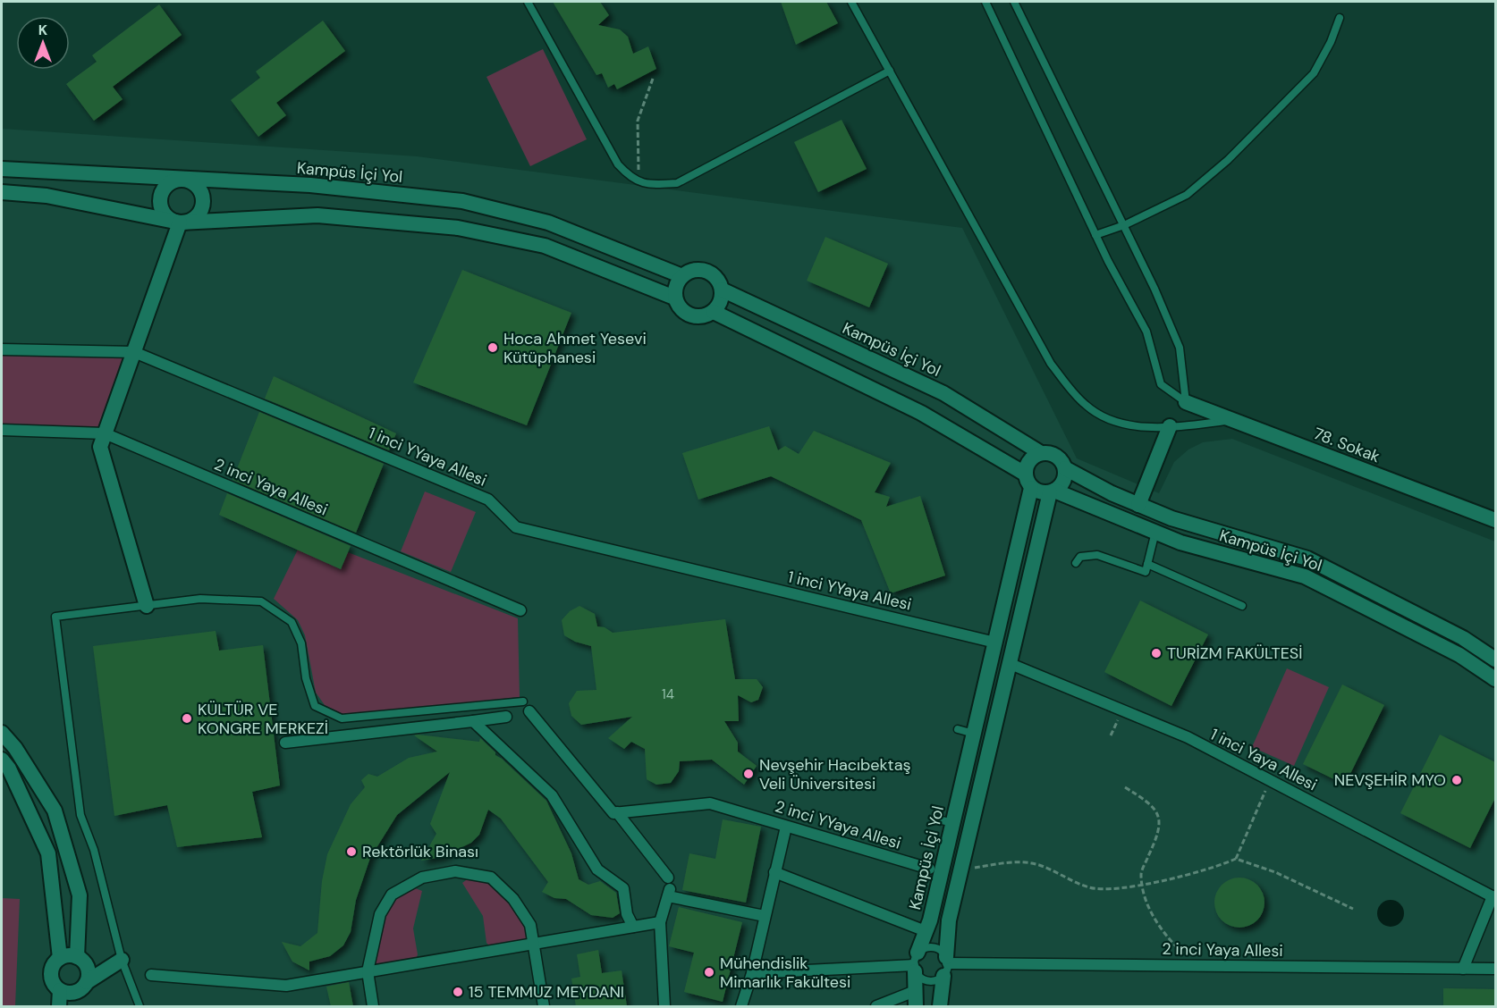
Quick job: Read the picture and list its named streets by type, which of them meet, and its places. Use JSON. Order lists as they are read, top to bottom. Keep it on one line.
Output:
{"streets":{"street":["Kampüs İçi Yol","78. Sokak","1 inci YYaya Allesi","2 inci Yaya Allesi","1 inci Yaya Allesi","2 inci YYaya Allesi"]},"crossings":[["Kampüs İçi Yol","1 inci YYaya Allesi"],["Kampüs İçi Yol","2 inci Yaya Allesi"]],"places":["Hoca Ahmet Yesevi Kütüphanesi","TURİZM FAKÜLTESİ","KÜLTÜR VE KONGRE MERKEZİ","Nevşehir Hacıbektaş Veli Üniversitesi","NEVŞEHİR MYO","Rektörlük Binası","Mühendislik Mimarlık Fakültesi","15 TEMMUZ MEYDANI"],"house_numbers":["14"],"north":"top"}
